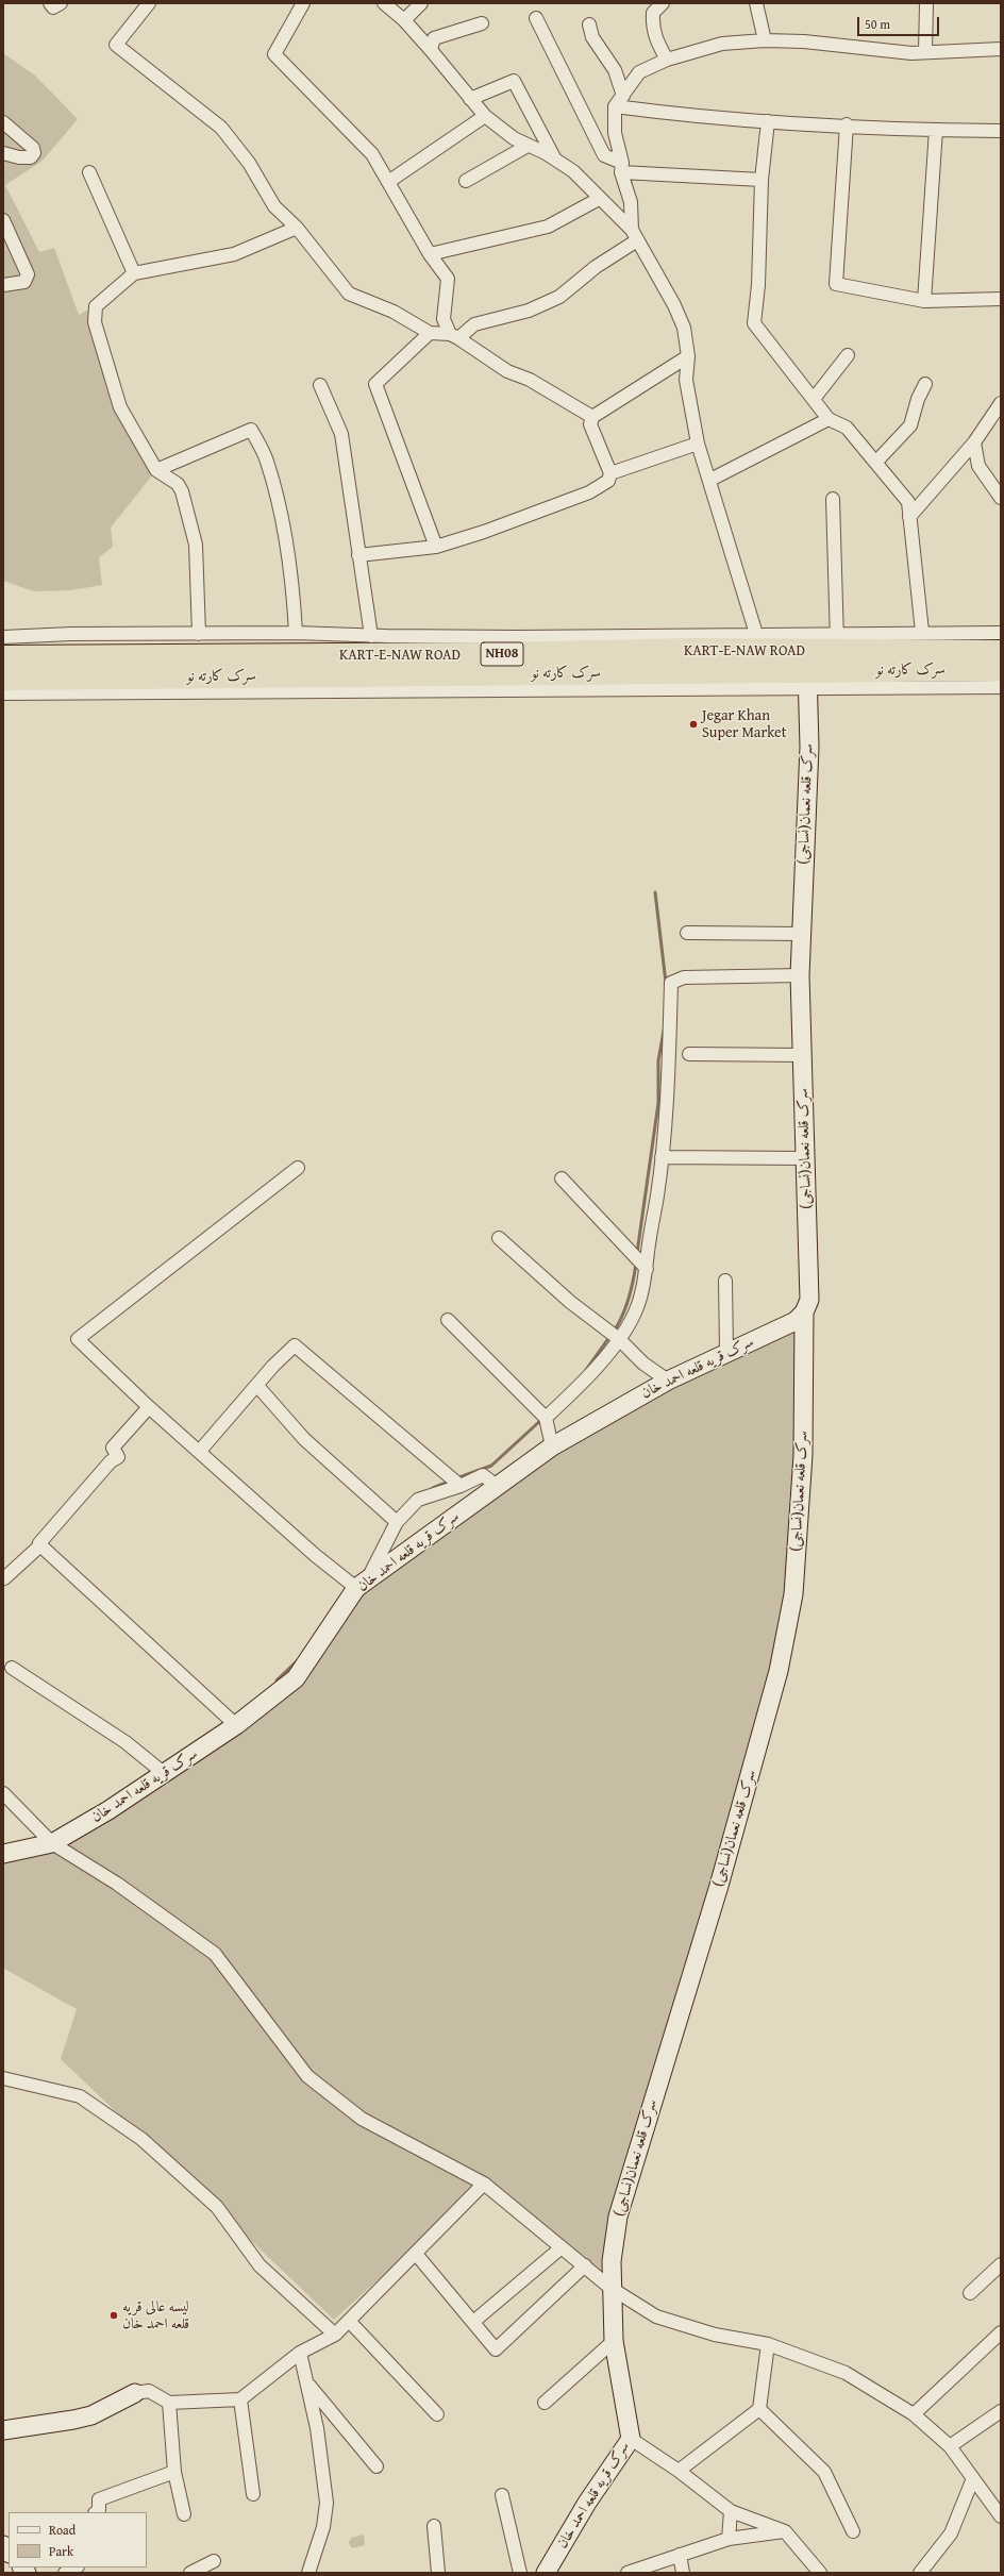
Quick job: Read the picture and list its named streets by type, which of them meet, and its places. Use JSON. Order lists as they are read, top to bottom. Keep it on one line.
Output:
{"streets":{"highway":["KART-E-NAW ROAD","NH08","سرک کارته نو"],"street":["سرک قلعه نعمان(نساجی)","سرک قریه قلعه احمد خان"]},"crossings":[["KART-E-NAW ROAD","سرک کارته نو"],["سرک کارته نو","سرک قلعه نعمان(نساجی)"],["سرک قلعه نعمان(نساجی)","سرک قریه قلعه احمد خان"]],"places":["Jegar Khan Super Market","لیسه عالی قریه قلعه احمد خان"],"legend":["Road","Park"],"scale_bar":"50 m"}
